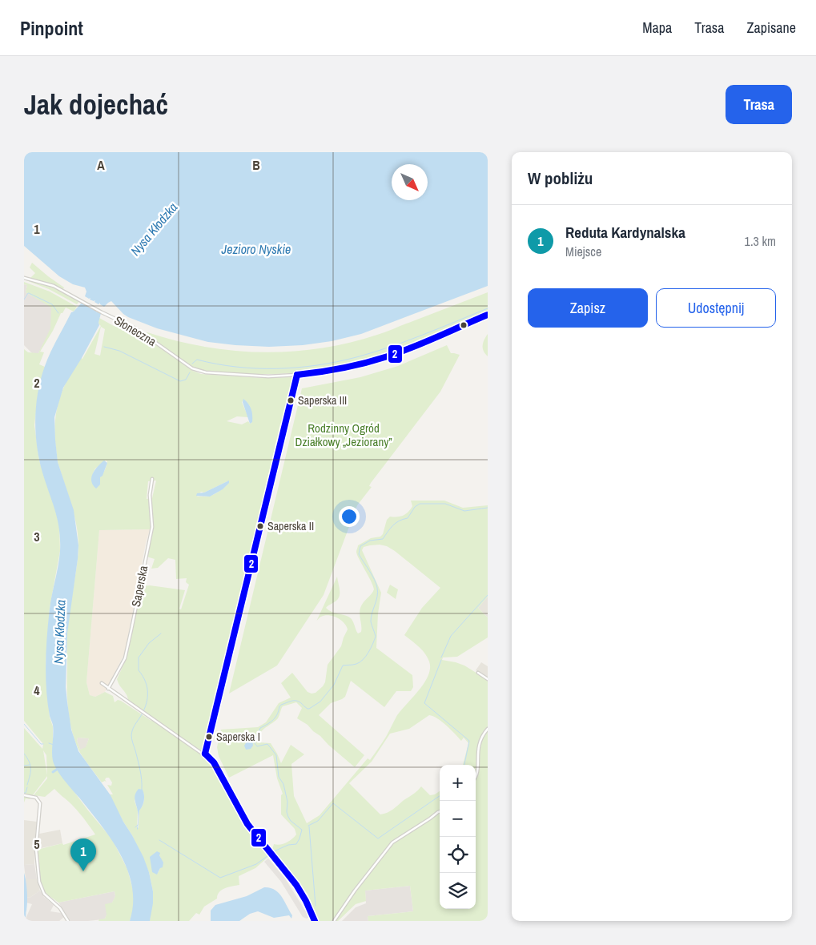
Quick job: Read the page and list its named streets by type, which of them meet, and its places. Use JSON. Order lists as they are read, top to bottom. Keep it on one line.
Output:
{"streets":{"street":["Słoneczna","Saperska"]},"water":["Nysa Kłodzka","Jezioro Nyskie"],"parks":["Rodzinny Ogród Działkowy „Jeziorany”"],"places":["Saperska III","Saperska II","Saperska I"],"lines":["transit line 2"],"north":"bottom right","page":{"header":"Pinpoint","nav":["Mapa","Trasa","Zapisane"],"buttons":["Trasa",["Zapisz","Udostępnij"]],"title":"Jak dojechać","heading":"W pobliżu","list":[{"mark":"1","name":"Reduta Kardynalska","note":"Miejsce","value":"1.3 km"}],"map_buttons":["+","−"],"pins":"1"},"grid":{"columns":["A","B"],"rows":["1","2","3","4","5"]}}
